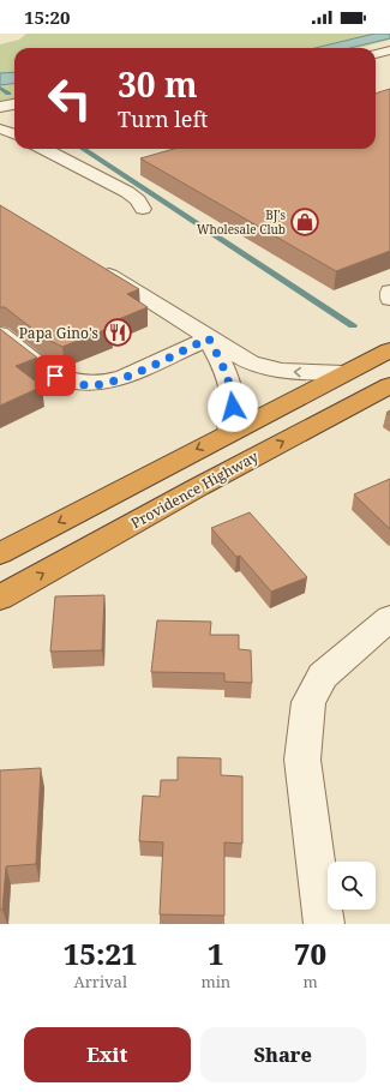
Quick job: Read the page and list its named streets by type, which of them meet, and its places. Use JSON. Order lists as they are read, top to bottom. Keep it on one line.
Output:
{"streets":{"highway":["Providence Highway"]},"places":{"shop":["BJ's Wholesale Club"],"restaurant":["Papa Gino's"]},"page":{"status":"15:20","turn":["30 m","Turn left"],"eta":["15:21","Arrival","1","min","70","m"],"buttons":["Exit","Share"]}}
